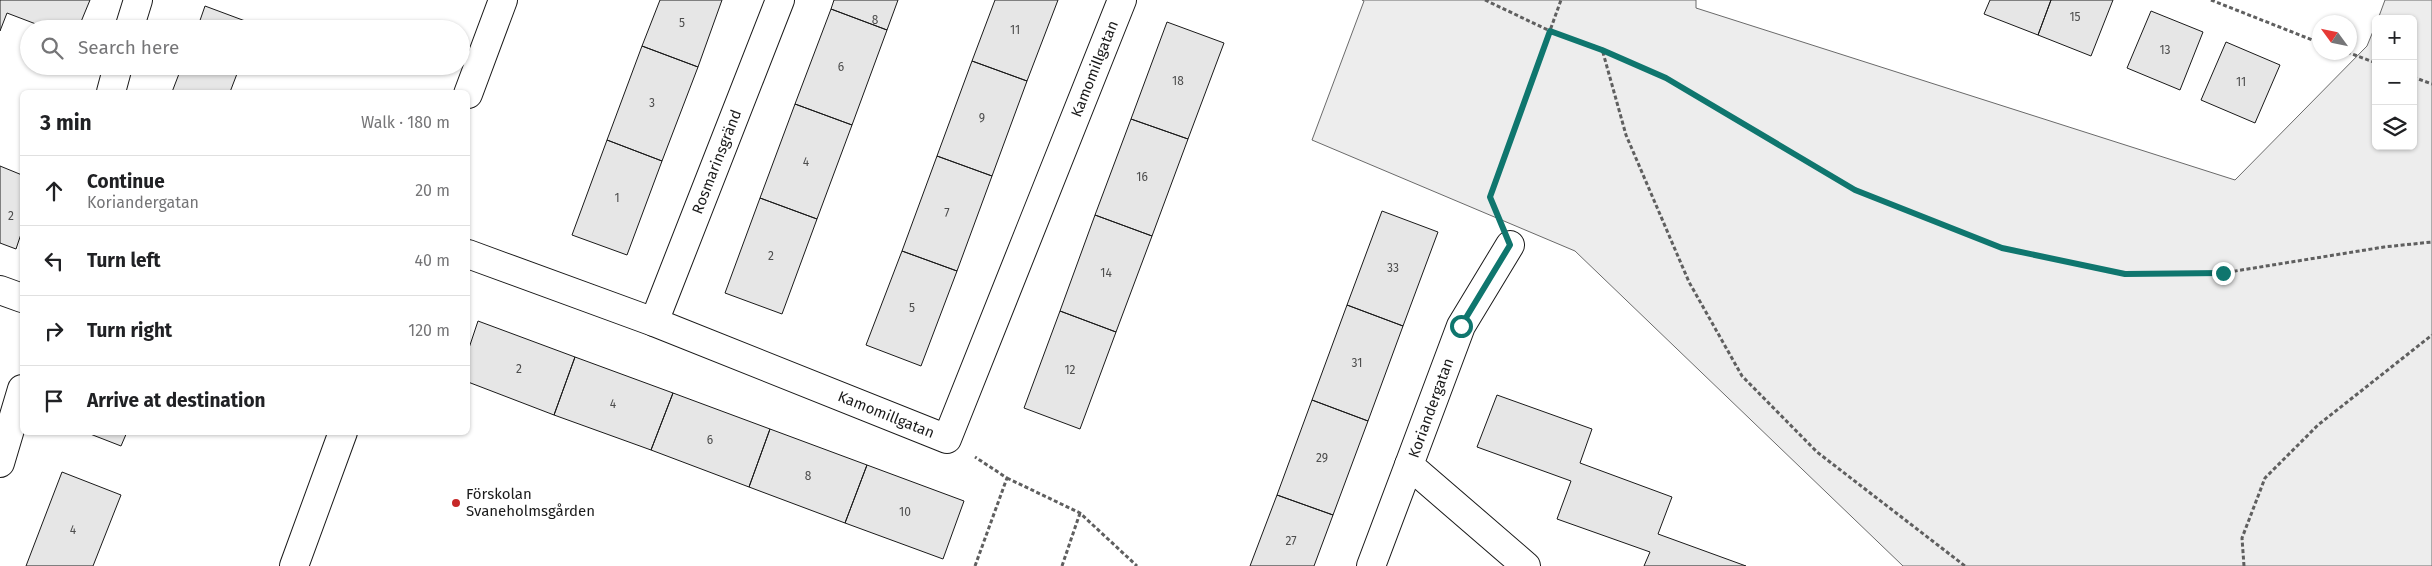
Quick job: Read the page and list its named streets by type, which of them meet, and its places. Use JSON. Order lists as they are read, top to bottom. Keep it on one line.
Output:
{"streets":{"street":["Kamomillgatan","Rosmarinsgränd","Koriandergatan"]},"crossings":[["Kamomillgatan","Rosmarinsgränd"]],"places":["Förskolan Svaneholmsgården"],"house_numbers":["15","8","5","11","13","6","18","11","3","9","4","16","1","7","2","2","33","14","5","31","2","12","4","6","29","8","10","4","27"],"north":"top left","page":{"map_buttons":["+","−"],"search":"Search here","heading":["3 min","Walk · 180 m"],"list":[["Continue","Koriandergatan","20 m"],["Turn left","40 m"],["Turn right","120 m"],"Arrive at destination"]}}
